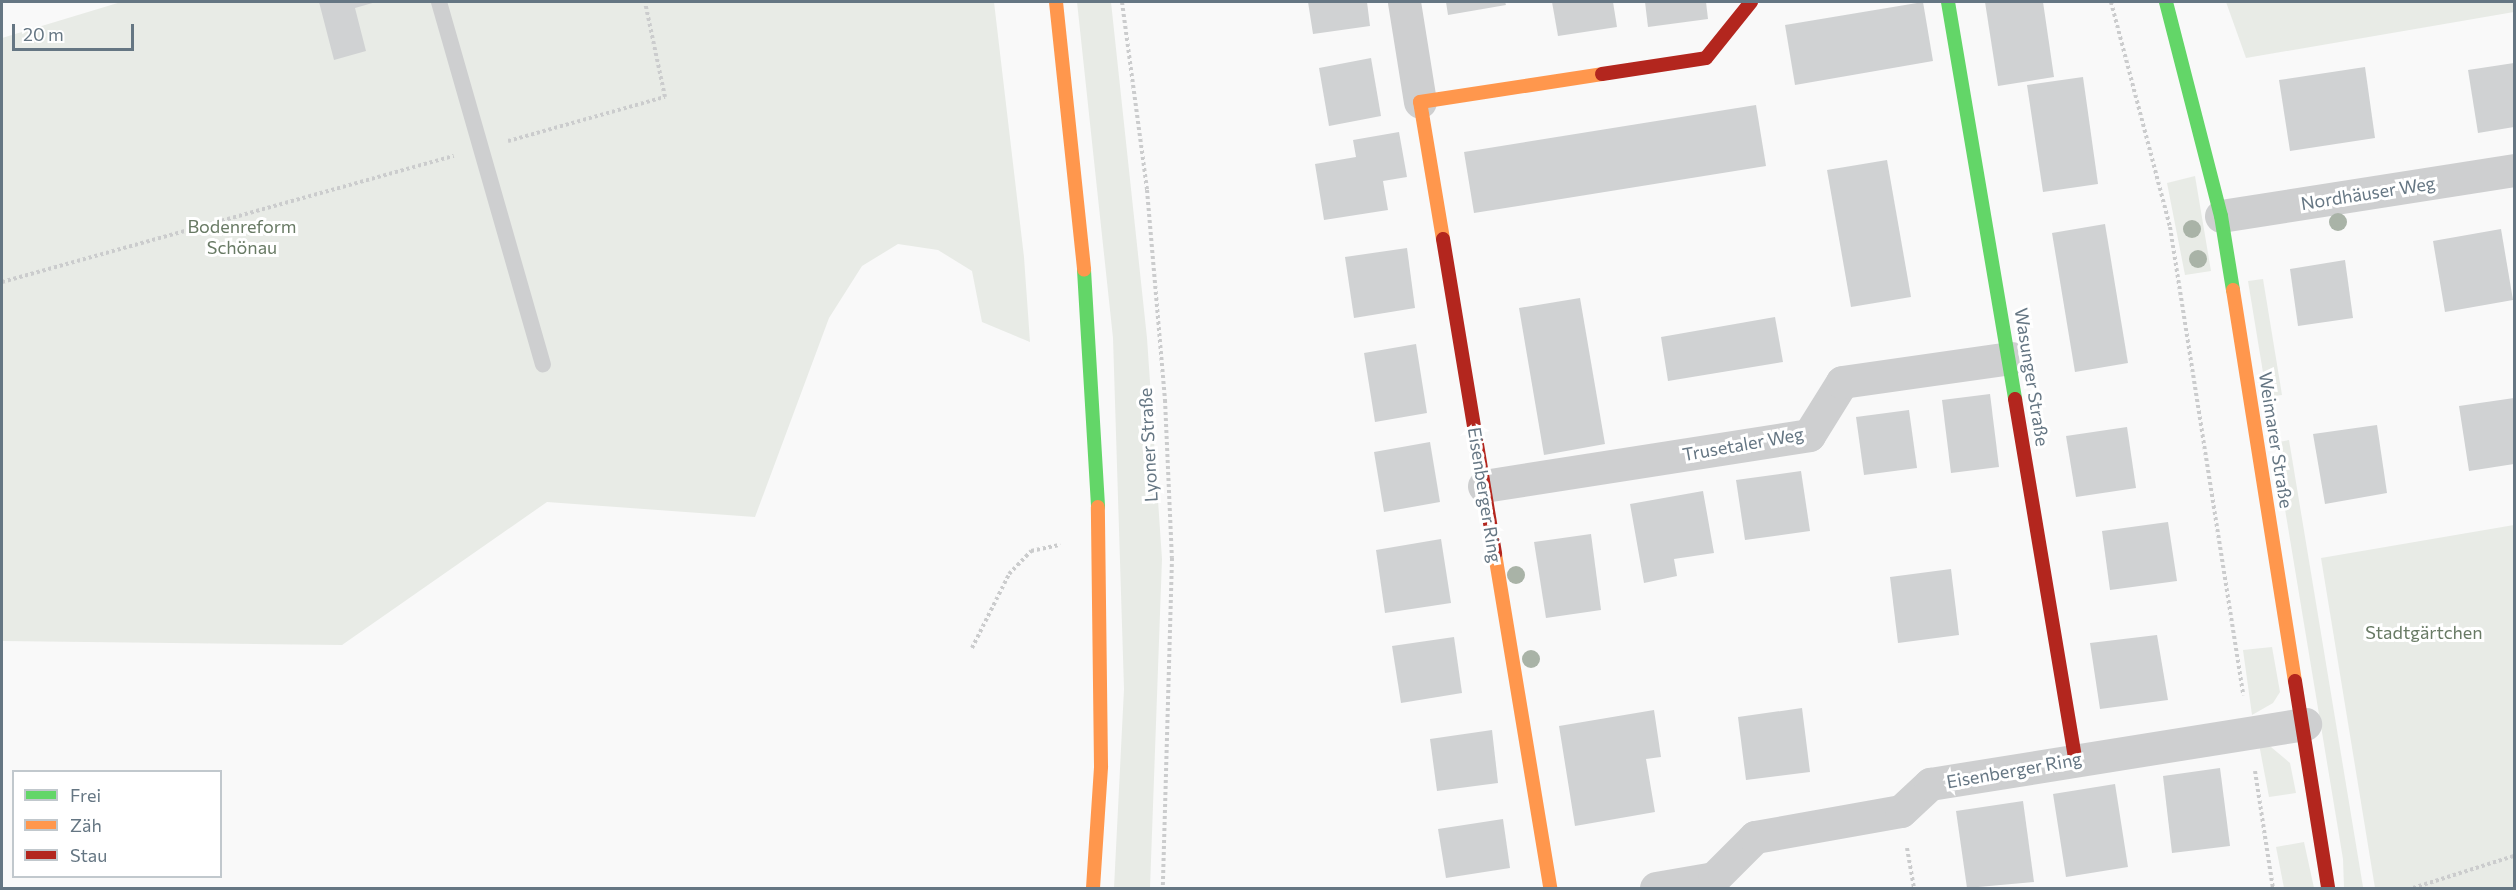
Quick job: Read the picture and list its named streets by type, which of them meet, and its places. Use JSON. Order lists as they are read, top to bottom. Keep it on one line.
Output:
{"streets":{"street":["Nordhäuser Weg","Wasunger Straße","Weimarer Straße","Trusetaler Weg","Eisenberger Ring"],"path":["Lyoner Straße"]},"crossings":[["Nordhäuser Weg","Weimarer Straße"],["Wasunger Straße","Trusetaler Weg"],["Wasunger Straße","Eisenberger Ring"],["Weimarer Straße","Eisenberger Ring"],["Trusetaler Weg","Eisenberger Ring"]],"parks":["Bodenreform Schönau","Stadtgärtchen"],"legend":["Frei","Zäh","Stau"],"scale_bar":"20 m"}
